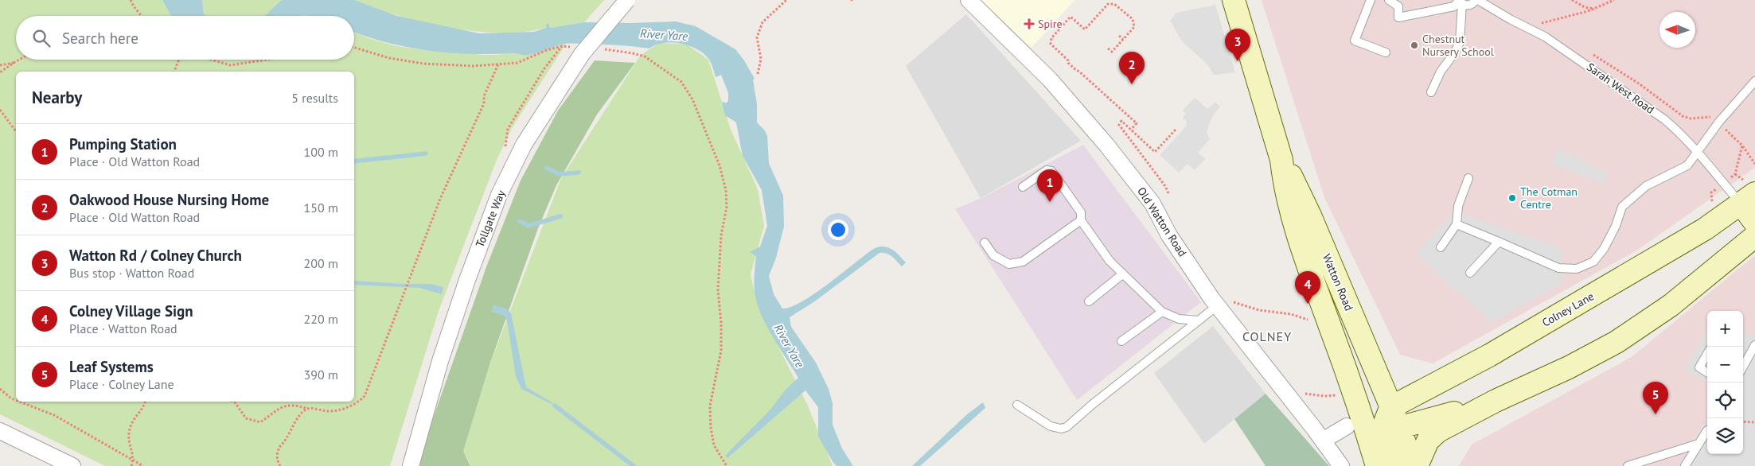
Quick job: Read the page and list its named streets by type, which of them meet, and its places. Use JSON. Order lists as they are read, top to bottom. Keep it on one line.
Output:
{"streets":{"street":["Tollgate Way","Old Watton Road","Watton Road","Colney Lane"],"lane":["Sarah West Road"]},"crossings":[["Sarah West Road","Colney Lane"],["Watton Road","Colney Lane"]],"districts":["COLNEY"],"water":["River Yare"],"places":{"health":["Spire"],"other":["Chestnut Nursery School","The Cotman Centre"]},"north":"left","page":{"search":"Search here","pins":["3","2","1","4","5"],"heading":["Nearby","5 results"],"list":[{"mark":"1","name":"Pumping Station","note":"Place · Old Watton Road","value":"100 m"},{"mark":"2","name":"Oakwood House Nursing Home","note":"Place · Old Watton Road","value":"150 m"},{"mark":"3","name":"Watton Rd / Colney Church","note":"Bus stop · Watton Road","value":"200 m"},{"mark":"4","name":"Colney Village Sign","note":"Place · Watton Road","value":"220 m"},{"mark":"5","name":"Leaf Systems","note":"Place · Colney Lane","value":"390 m"}],"map_buttons":["+","−"]}}
